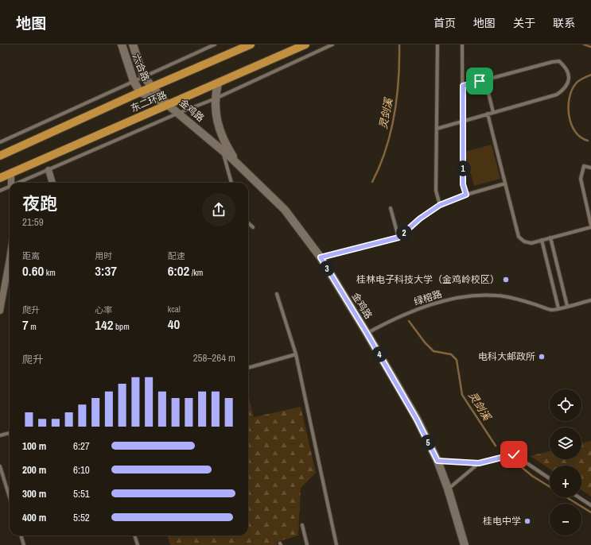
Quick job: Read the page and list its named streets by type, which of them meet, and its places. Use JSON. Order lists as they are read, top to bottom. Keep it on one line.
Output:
{"streets":{"main road":["六合路","东二环路","金鸡路"],"lane":["绿榕路"]},"crossings":[["六合路","东二环路"],["六合路","金鸡路"],["东二环路","金鸡路"],["金鸡路","绿榕路"]],"water":["灵剑溪"],"places":["桂林电子科技大学（金鸡岭校区）","电科大邮政所","桂电中学"],"page":{"header":"地图","nav":["首页","地图","关于","联系"],"pins":["1","2","3","4","5"],"heading":["夜跑","21:59"],"stats":[["距离","0.60 km"],["用时","3:37"],["配速","6:02 /km"],["爬升","7 m"],["心率","142 bpm"],["kcal","40"]],"chart":["爬升","258–264 m"],"map_buttons":["+","−"],"list":[{"name":"100 m","note":"6:27"},{"name":"200 m","note":"6:10"},{"name":"300 m","note":"5:51"},{"name":"400 m","note":"5:52"}]}}
